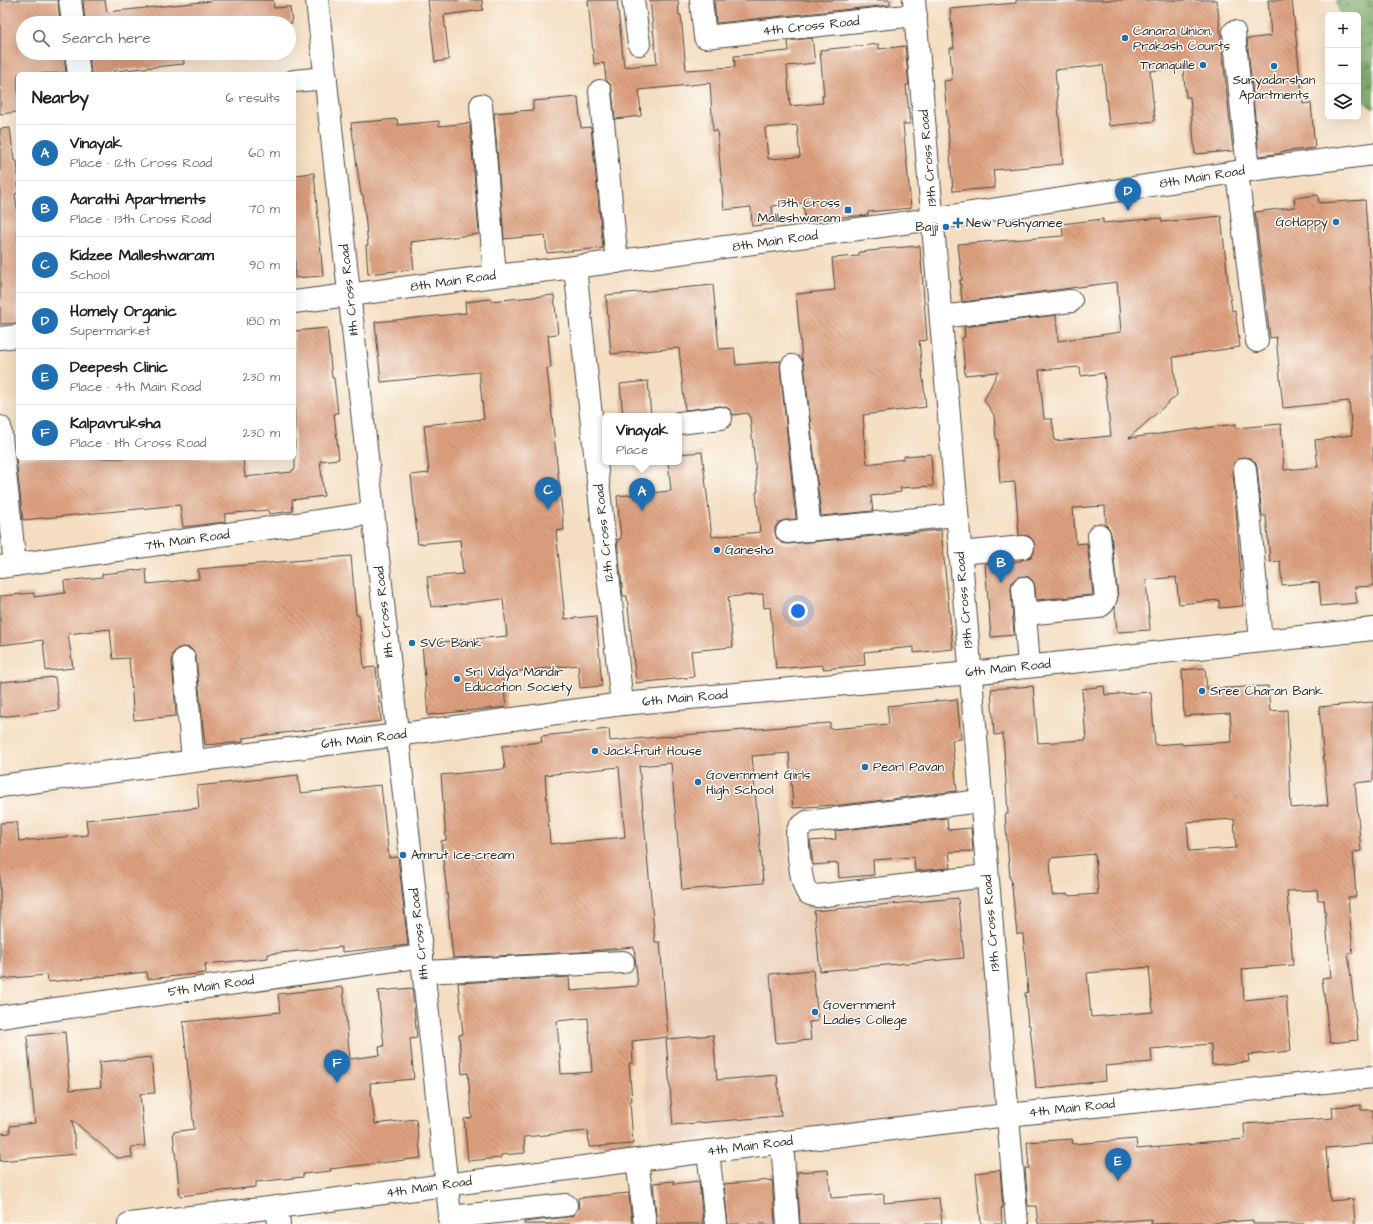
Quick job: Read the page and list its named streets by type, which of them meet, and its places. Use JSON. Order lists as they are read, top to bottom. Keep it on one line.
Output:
{"streets":{"street":["4th Cross Road","13th Cross Road","8th Main Road","11th Cross Road","12th Cross Road","7th Main Road","6th Main Road","5th Main Road","4th Main Road"]},"crossings":[["4th Cross Road","13th Cross Road"],["13th Cross Road","8th Main Road"],["13th Cross Road","6th Main Road"],["13th Cross Road","4th Main Road"],["8th Main Road","11th Cross Road"],["8th Main Road","12th Cross Road"],["11th Cross Road","7th Main Road"],["11th Cross Road","6th Main Road"],["11th Cross Road","5th Main Road"],["11th Cross Road","4th Main Road"],["12th Cross Road","6th Main Road"]],"places":{"other":["Canara Union, Prakash Courts","Tranquille","Suryadarshan Apartments","GoHappy","Bajji","Ganesha","SVC Bank","Sri Vidya Mandir Education Society","Sree Charan Bank","Jackfruit House","Pearl Pavan","Government Girls High School","Amrut Ice-cream","Government Ladies College"],"transit":["13th Cross Malleshwaram"],"health":["New Pushyamee"]},"page":{"map_buttons":["+","−"],"search":"Search here","heading":["Nearby","6 results"],"list":[{"mark":"A","name":"Vinayak","note":"Place · 12th Cross Road","value":"60 m"},{"mark":"B","name":"Aarathi Apartments","note":"Place · 13th Cross Road","value":"70 m"},{"mark":"C","name":"Kidzee Malleshwaram","note":"School","value":"90 m"},{"mark":"D","name":"Homely Organic","note":"Supermarket","value":"180 m"},{"mark":"E","name":"Deepesh Clinic","note":"Place · 4th Main Road","value":"230 m"},{"mark":"F","name":"Kalpavruksha","note":"Place · 11th Cross Road","value":"230 m"}],"pins":["D","C","A","B","F","E"],"popup":["Vinayak","Place"]}}
